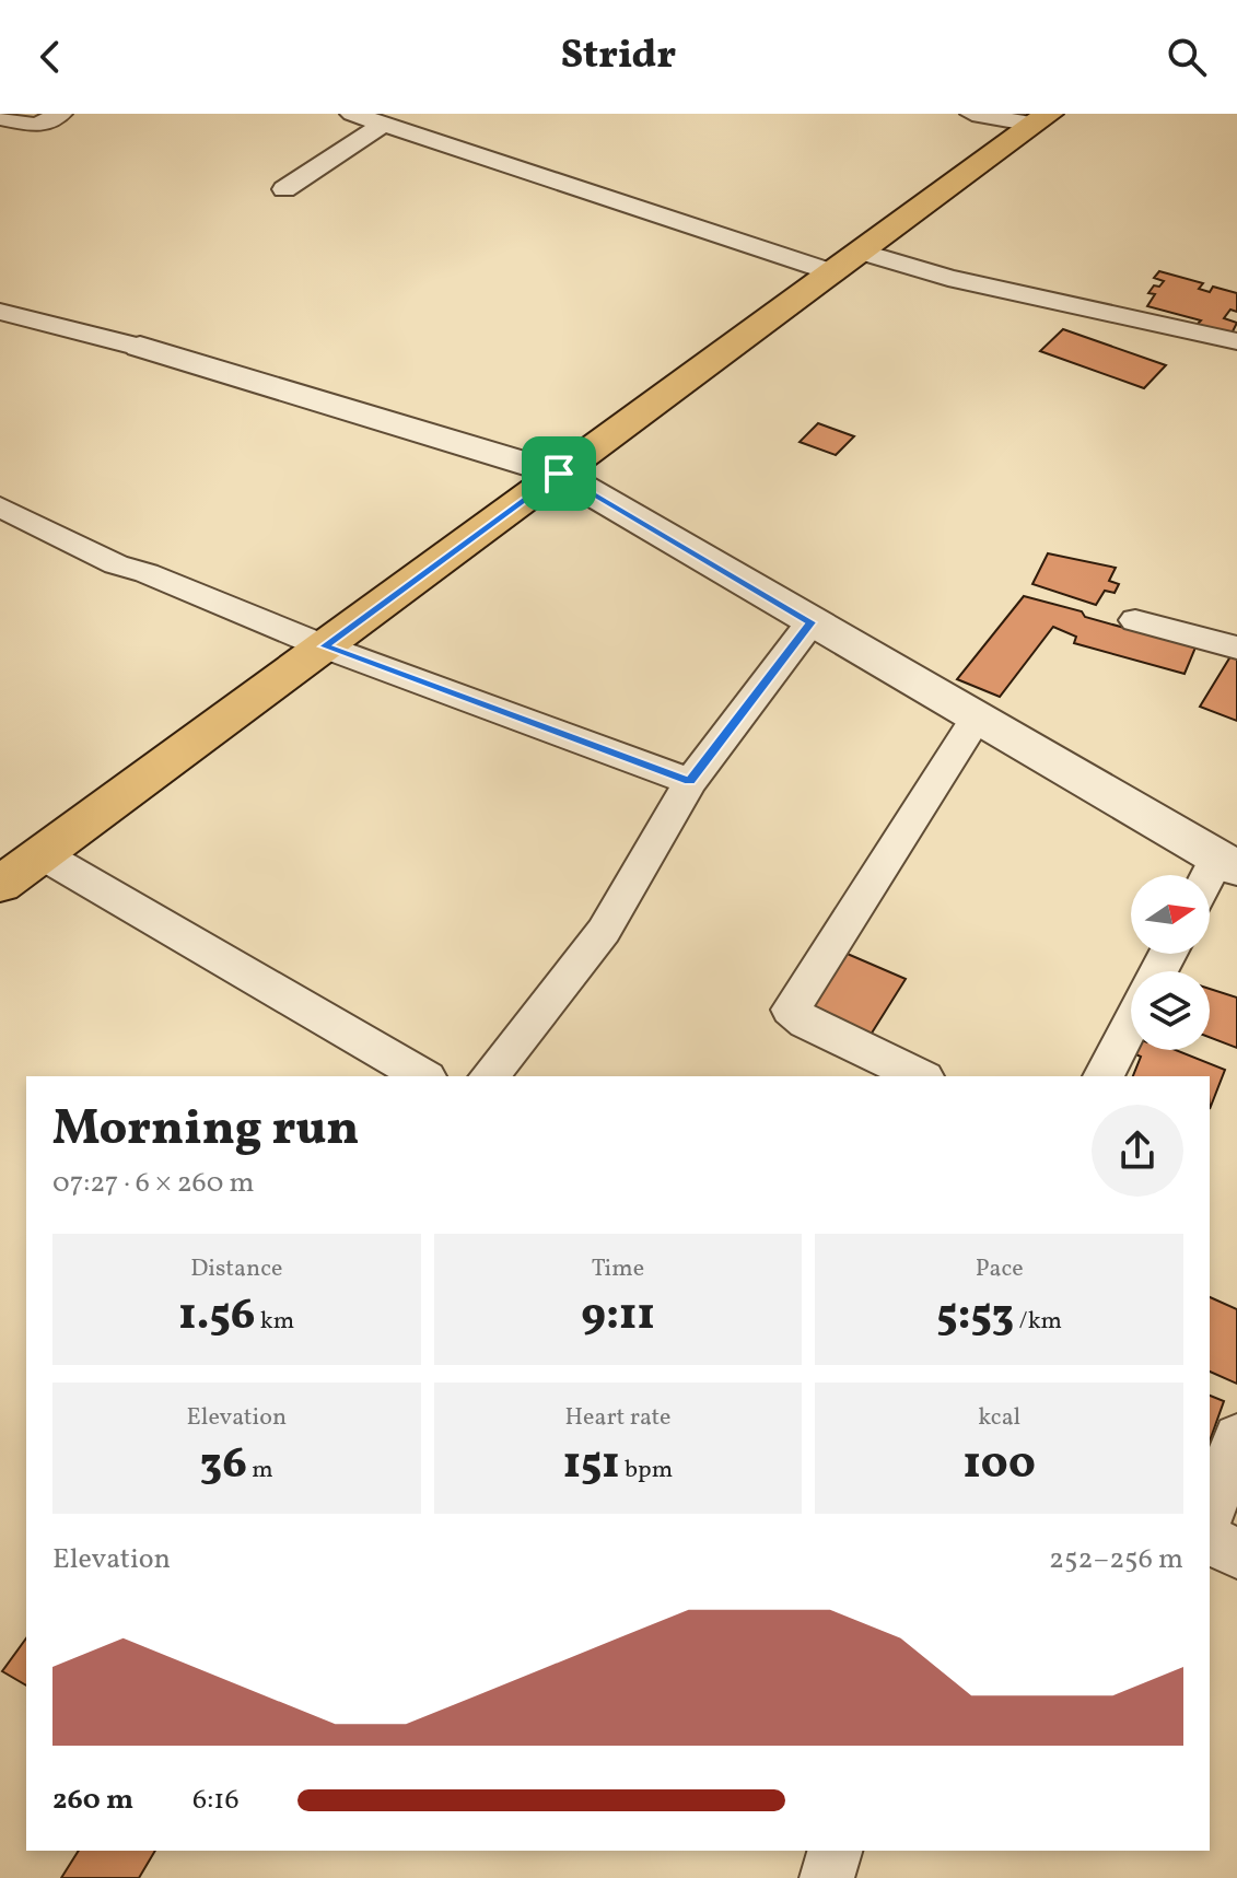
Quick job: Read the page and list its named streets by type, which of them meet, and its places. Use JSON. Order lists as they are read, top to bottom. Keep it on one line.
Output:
{"north":"right","page":{"header":"Stridr","heading":["Morning run","07:27 · 6 × 260 m"],"stats":[["Distance","1.56 km"],["Time","9:11"],["Pace","5:53 /km"],["Elevation","36 m"],["Heart rate","151 bpm"],["kcal","100"]],"chart":["Elevation","252–256 m"],"list":[{"name":"260 m","note":"6:16"}]}}
